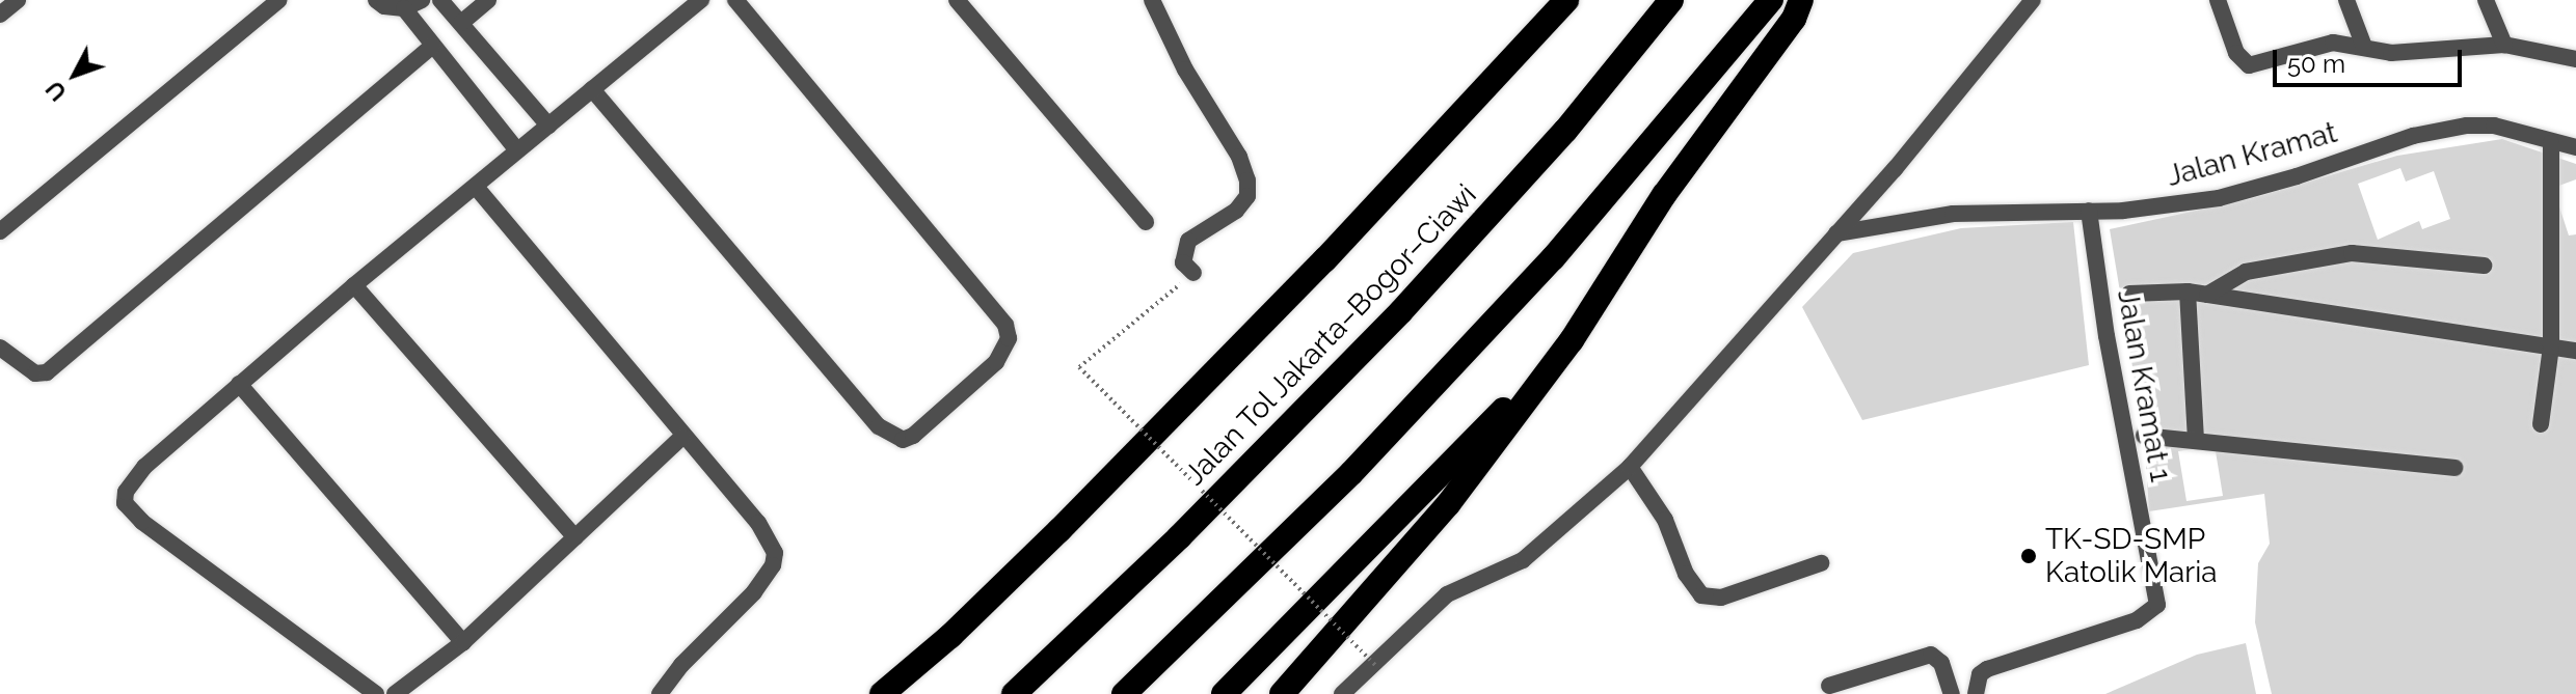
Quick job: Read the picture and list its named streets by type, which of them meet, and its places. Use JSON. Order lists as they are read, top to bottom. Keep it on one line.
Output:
{"streets":{"highway":["Jalan Tol Jakarta–Bogor–Ciawi"],"street":["Jalan Kramat","Jalan Kramat 1"]},"crossings":[["Jalan Kramat","Jalan Kramat 1"]],"places":["TK-SD-SMP Katolik Maria"],"scale_bar":"50 m","north":"bottom left"}
